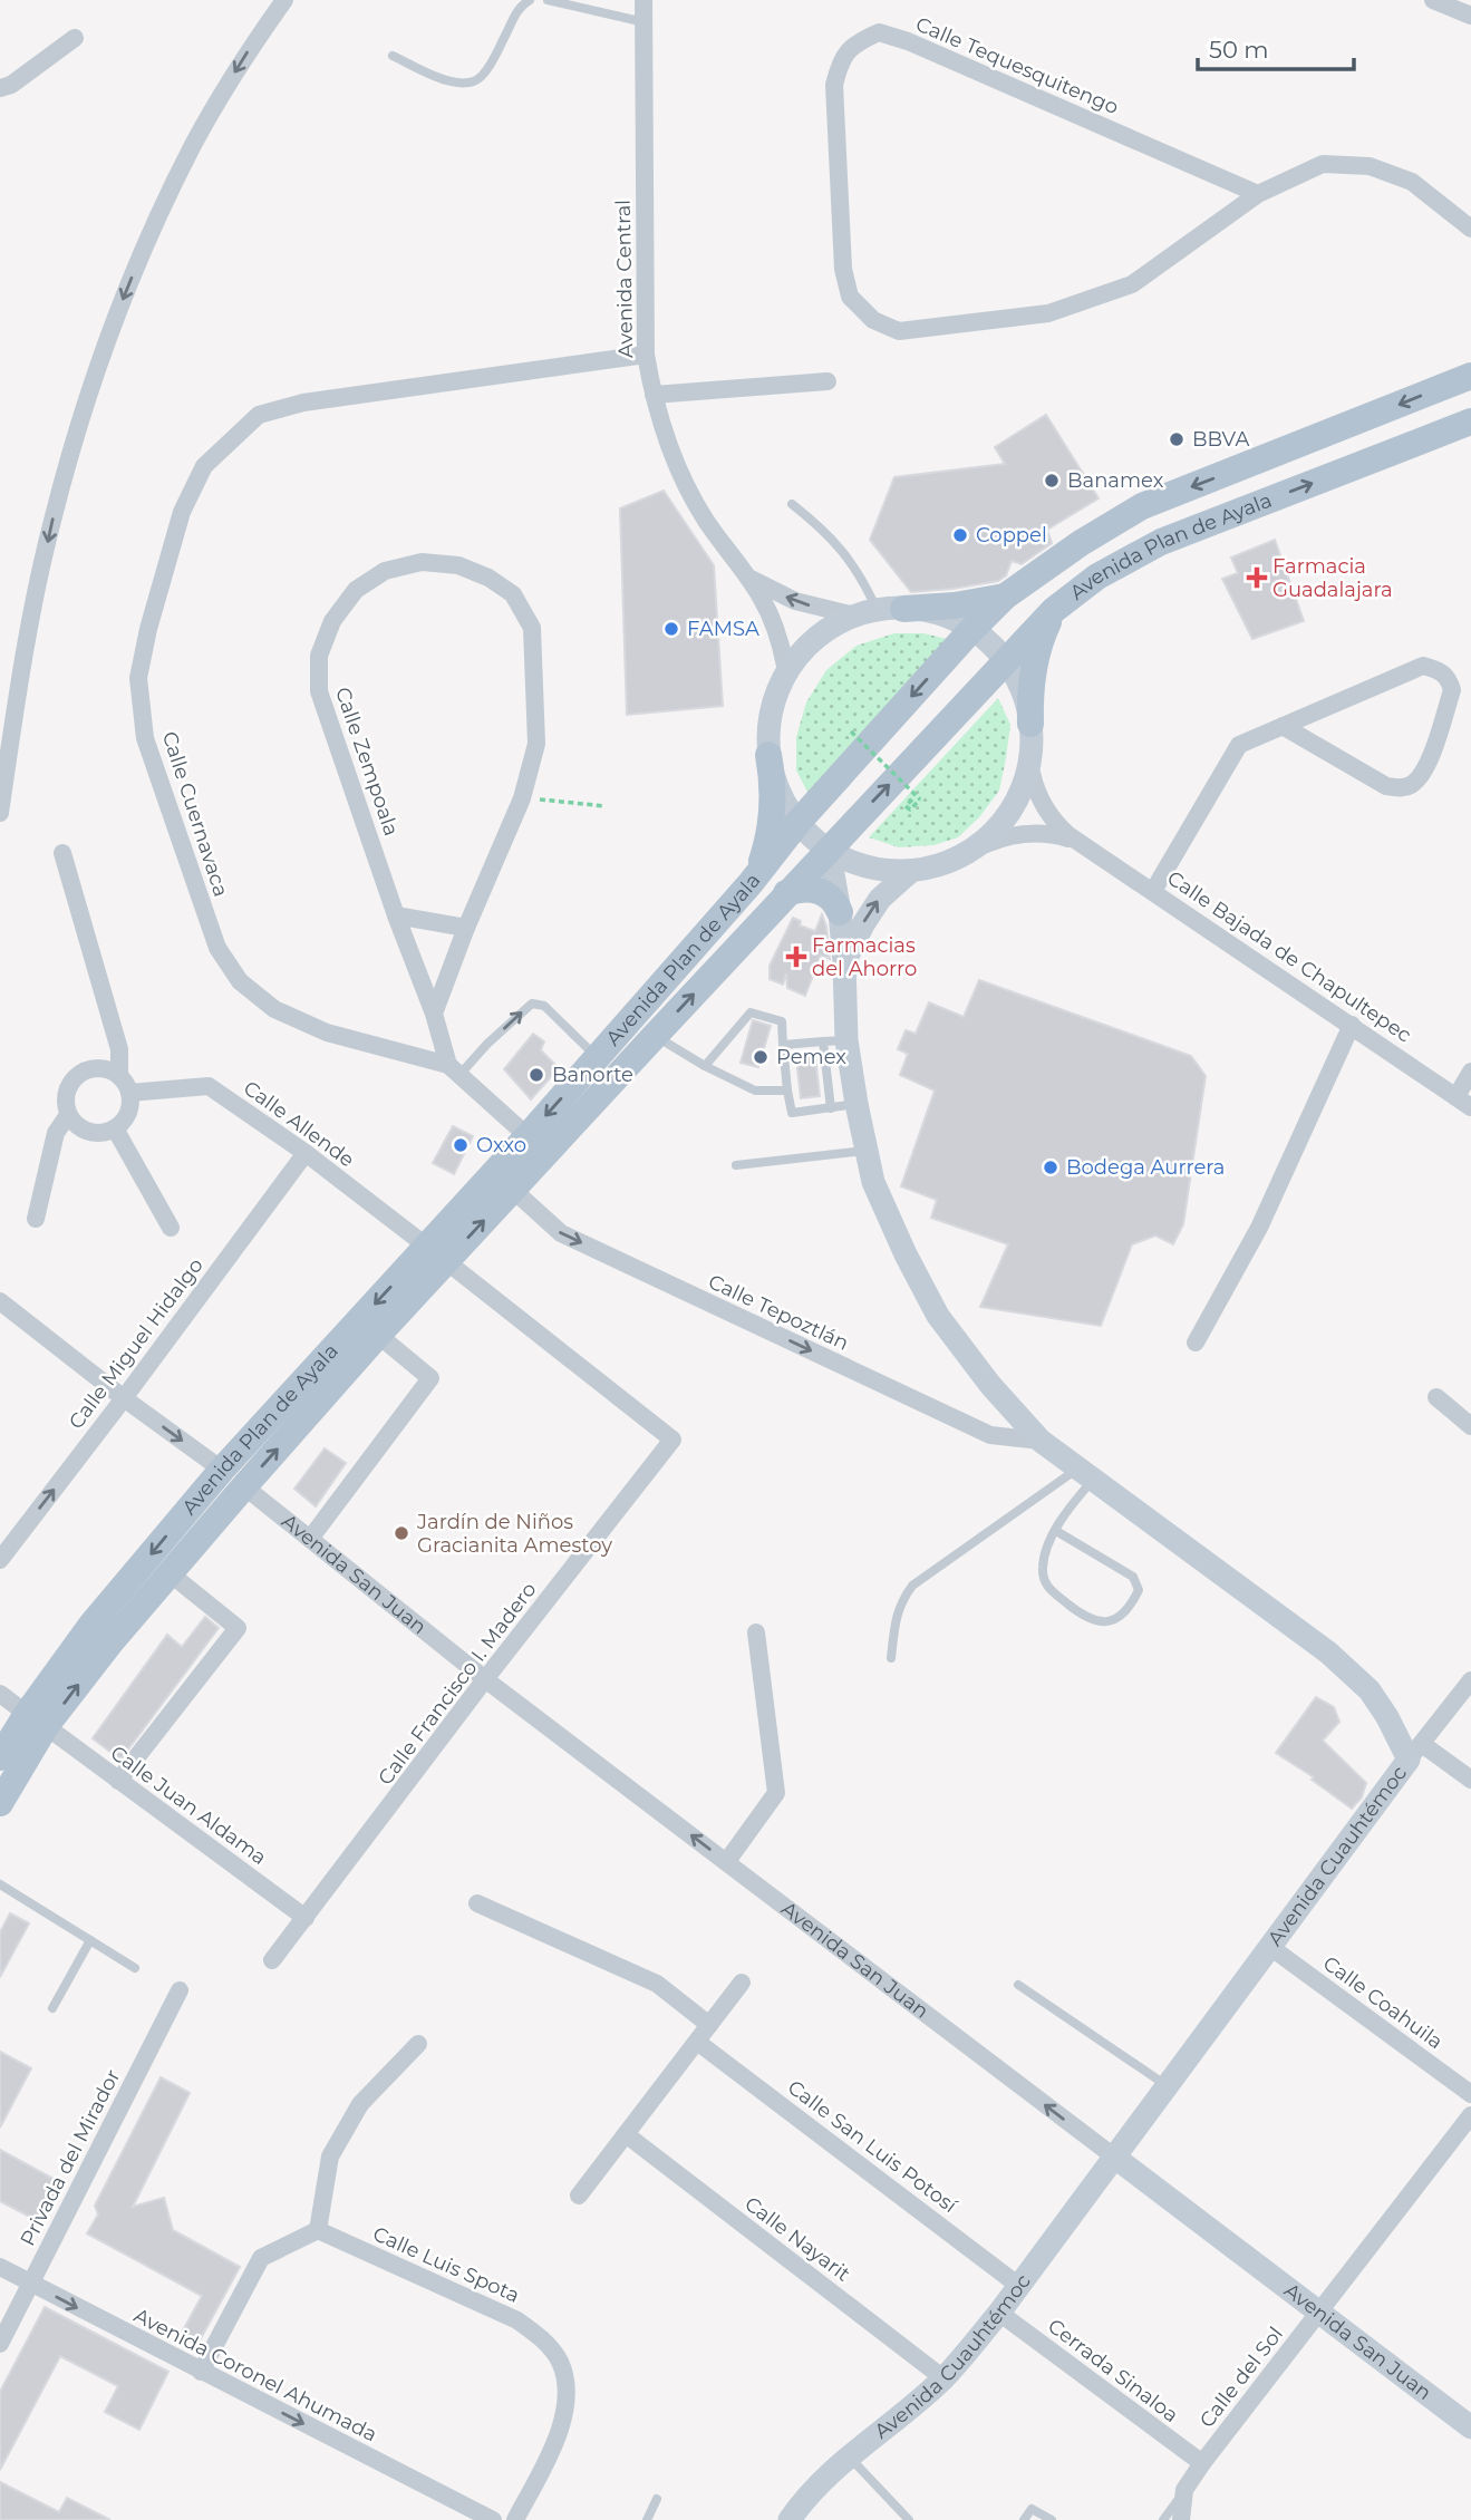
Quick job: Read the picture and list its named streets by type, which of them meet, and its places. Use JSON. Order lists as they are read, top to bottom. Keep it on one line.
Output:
{"streets":{"main road":["Avenida Plan de Ayala","Avenida San Juan","Avenida Cuauhtémoc"],"street":["Calle Tequesquitengo","Avenida Central","Calle Zempoala","Calle Cuernavaca","Calle Bajada de Chapultepec","Calle Allende","Calle Tepoztlán","Calle Miguel Hidalgo","Calle Francisco I. Madero","Calle Juan Aldama","Calle Coahuila","Calle San Luis Potosí","Privada del Mirador","Calle Nayarit","Calle Luis Spota","Cerrada Sinaloa","Avenida Coronel Ahumada","Calle del Sol"]},"crossings":[["Avenida Central","Calle Cuernavaca"],["Avenida Plan de Ayala","Calle Cuernavaca"],["Avenida Plan de Ayala","Calle Allende"],["Avenida Plan de Ayala","Calle Tepoztlán"],["Avenida Plan de Ayala","Avenida San Juan"],["Avenida Plan de Ayala","Calle Juan Aldama"],["Avenida Plan de Ayala","Avenida Cuauhtémoc"],["Calle Zempoala","Calle Cuernavaca"],["Calle Allende","Calle Miguel Hidalgo"],["Calle Allende","Calle Francisco I. Madero"],["Calle Tepoztlán","Avenida Cuauhtémoc"],["Calle Miguel Hidalgo","Avenida San Juan"],["Avenida San Juan","Calle Francisco I. Madero"],["Avenida San Juan","Avenida Cuauhtémoc"],["Avenida San Juan","Calle del Sol"],["Calle Francisco I. Madero","Calle Juan Aldama"],["Avenida Cuauhtémoc","Calle Coahuila"],["Avenida Cuauhtémoc","Calle San Luis Potosí"],["Avenida Cuauhtémoc","Calle Nayarit"],["Avenida Cuauhtémoc","Cerrada Sinaloa"],["Privada del Mirador","Avenida Coronel Ahumada"],["Cerrada Sinaloa","Calle del Sol"]],"one_way":["Calle Tepoztlán","Calle Miguel Hidalgo","Avenida Coronel Ahumada"],"places":{"other":["BBVA","Banamex","Coppel","FAMSA","Pemex","Banorte","Oxxo","Bodega Aurrera","Jardín de Niños Gracianita Amestoy"],"health":["Farmacia Guadalajara","Farmacias del Ahorro"]},"scale_bar":"50 m"}
